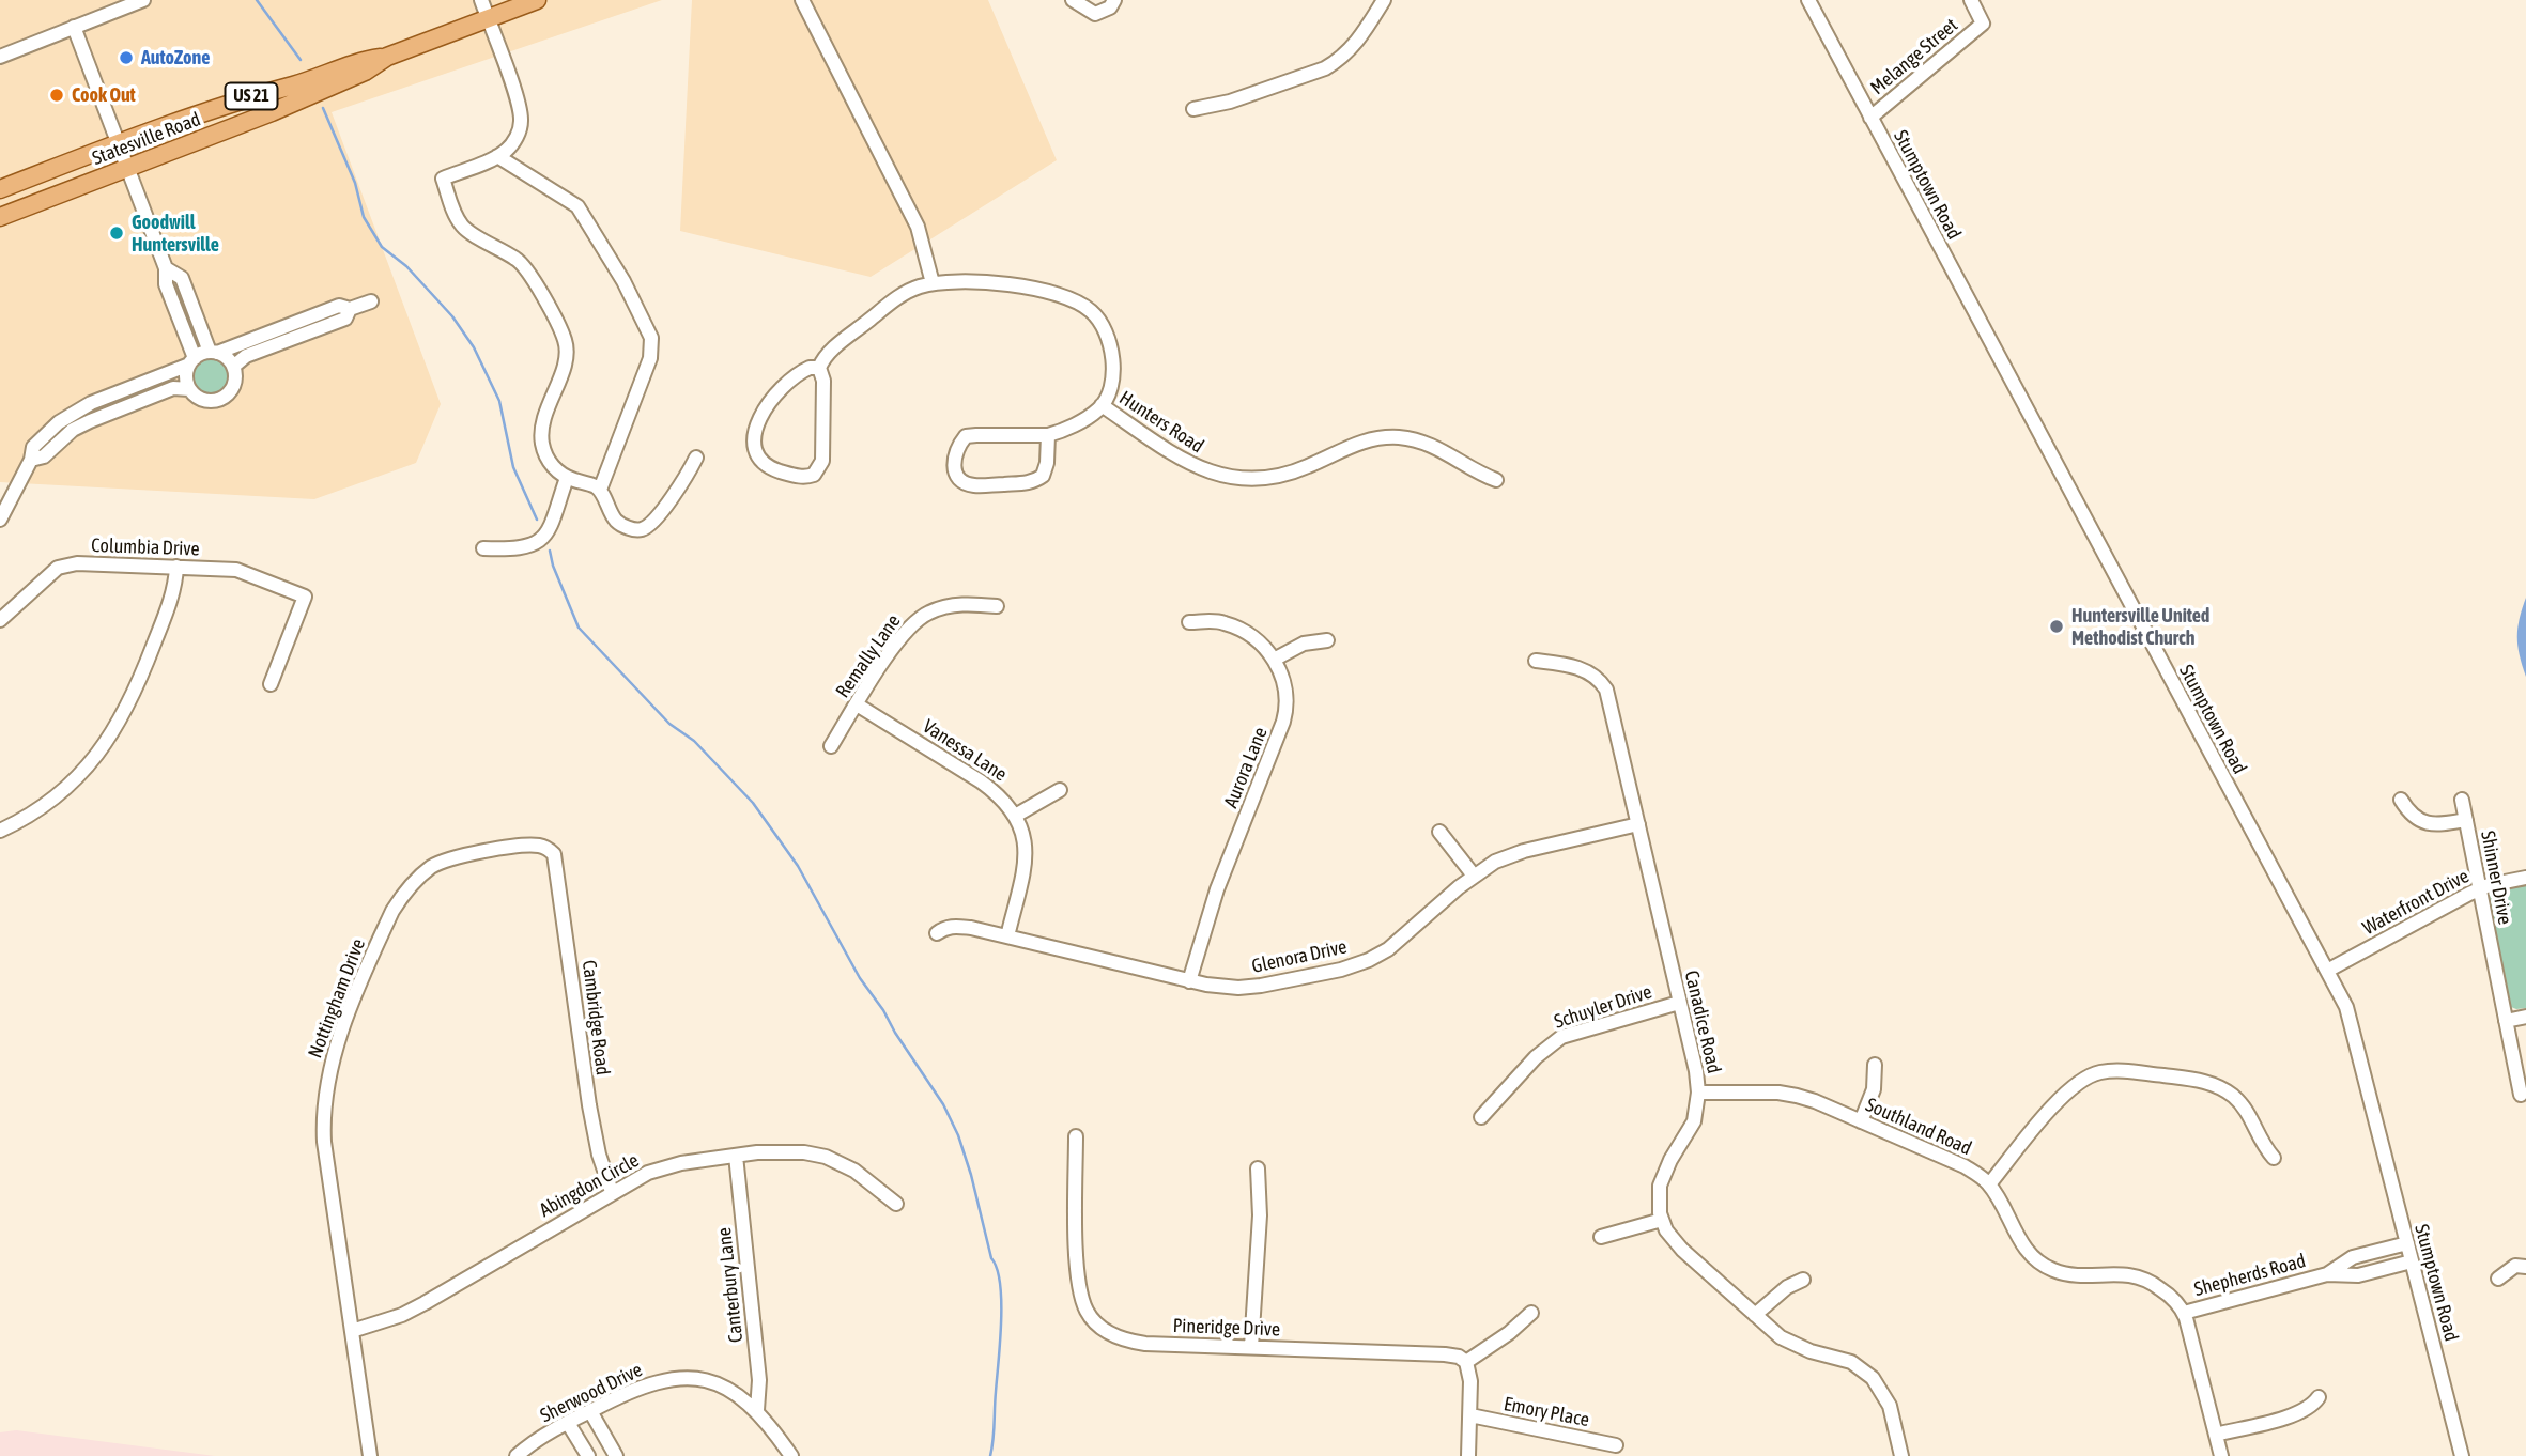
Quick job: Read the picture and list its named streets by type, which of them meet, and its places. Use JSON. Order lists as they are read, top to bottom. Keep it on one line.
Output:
{"streets":{"main road":["US 21","Statesville Road"],"street":["Melange Street","Stumptown Road","Hunters Road","Columbia Drive","Remally Lane","Vanessa Lane","Aurora Lane","Shinner Drive","Waterfront Drive","Glenora Drive","Nottingham Drive","Schuyler Drive","Cambridge Road","Canadice Road","Southland Road","Abingdon Circle","Shepherds Road","Canterbury Lane","Pineridge Drive","Sherwood Drive","Emory Place"]},"crossings":[["Melange Street","Stumptown Road"],["Stumptown Road","Waterfront Drive"],["Stumptown Road","Shepherds Road"],["Remally Lane","Vanessa Lane"],["Vanessa Lane","Glenora Drive"],["Aurora Lane","Glenora Drive"],["Shinner Drive","Waterfront Drive"],["Glenora Drive","Canadice Road"],["Nottingham Drive","Cambridge Road"],["Nottingham Drive","Abingdon Circle"],["Schuyler Drive","Canadice Road"],["Cambridge Road","Abingdon Circle"],["Canadice Road","Southland Road"],["Southland Road","Shepherds Road"],["Abingdon Circle","Canterbury Lane"],["Canterbury Lane","Sherwood Drive"]],"places":["AutoZone","Cook Out","Goodwill Huntersville","Huntersville United Methodist Church"]}
